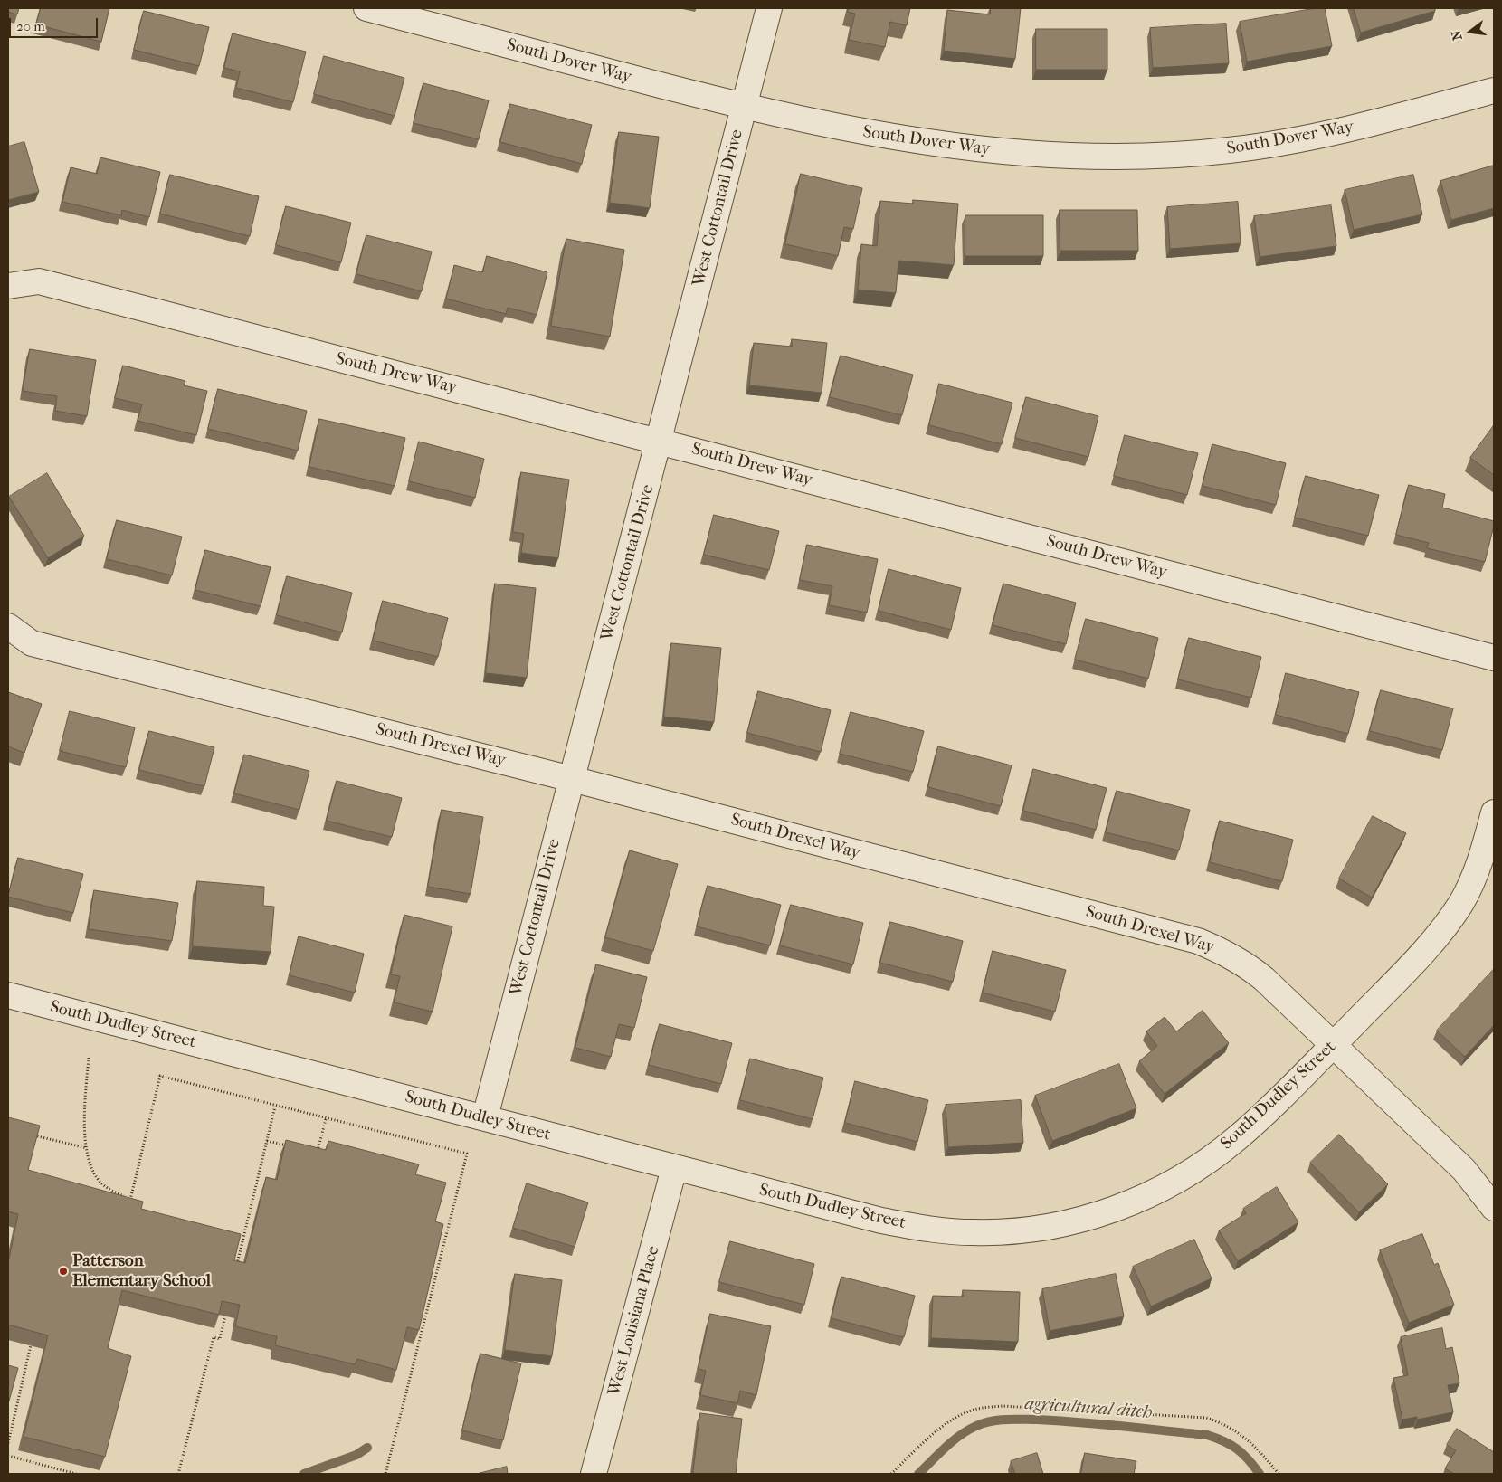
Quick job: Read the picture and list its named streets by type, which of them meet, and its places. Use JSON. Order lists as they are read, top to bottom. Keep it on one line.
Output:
{"streets":{"street":["South Dover Way","West Cottontail Drive","South Drew Way","South Drexel Way","South Dudley Street","West Louisiana Place"]},"crossings":[["South Dover Way","West Cottontail Drive"],["West Cottontail Drive","South Drew Way"],["West Cottontail Drive","South Drexel Way"],["West Cottontail Drive","South Dudley Street"],["South Drexel Way","South Dudley Street"],["South Dudley Street","West Louisiana Place"]],"water":["agricultural ditch"],"places":["Patterson Elementary School"],"scale_bar":"20 m","north":"left"}
